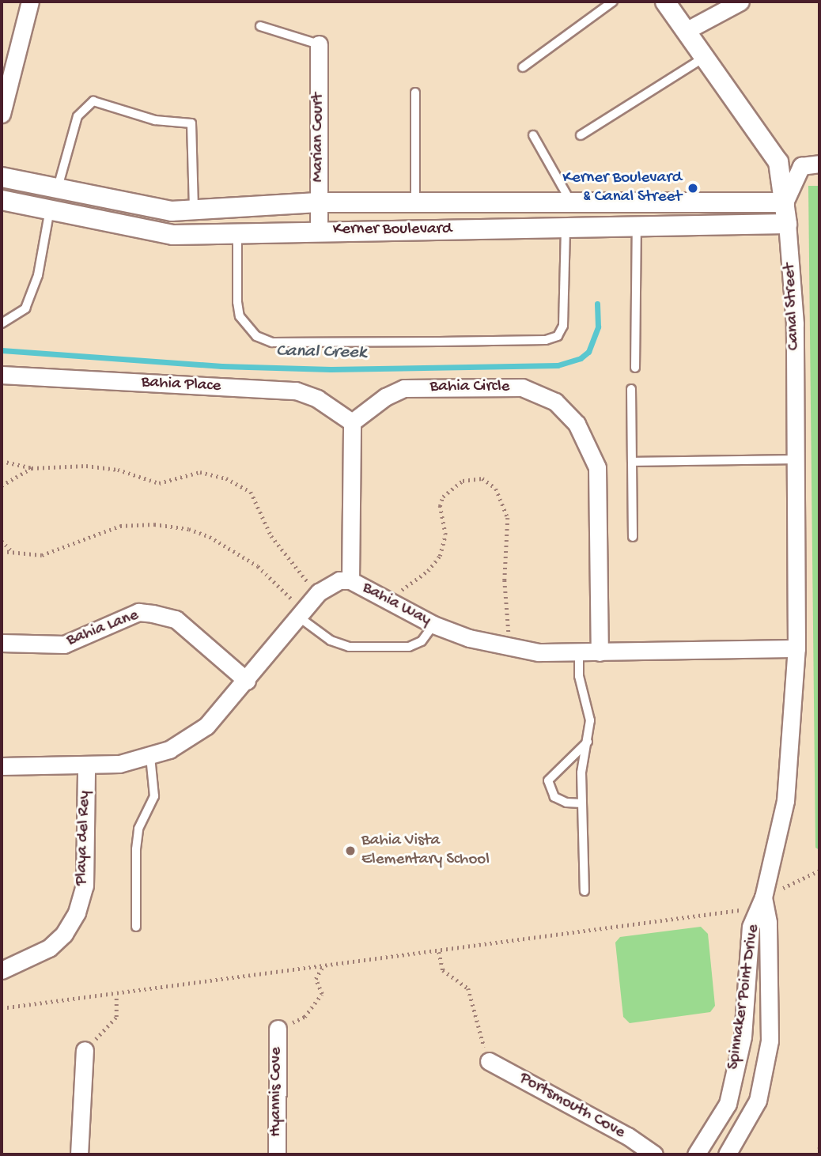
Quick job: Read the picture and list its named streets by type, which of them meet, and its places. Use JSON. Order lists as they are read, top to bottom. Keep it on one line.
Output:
{"streets":{"street":["Marian Court","Kerner Boulevard","Canal Street","Bahia Place","Bahia Circle","Bahia Way","Bahia Lane","Playa del Rey","Spinnaker Point Drive","Hyannis Cove","Portsmouth Cove"]},"crossings":[["Marian Court","Kerner Boulevard"],["Kerner Boulevard","Canal Street"],["Canal Street","Bahia Way"],["Canal Street","Spinnaker Point Drive"],["Bahia Place","Bahia Circle"],["Bahia Circle","Bahia Way"],["Bahia Way","Bahia Lane"],["Bahia Way","Playa del Rey"],["Bahia Way","Spinnaker Point Drive"]],"water":["Canal Creek"],"places":["Kerner Boulevard & Canal Street","Bahia Vista Elementary School"]}
